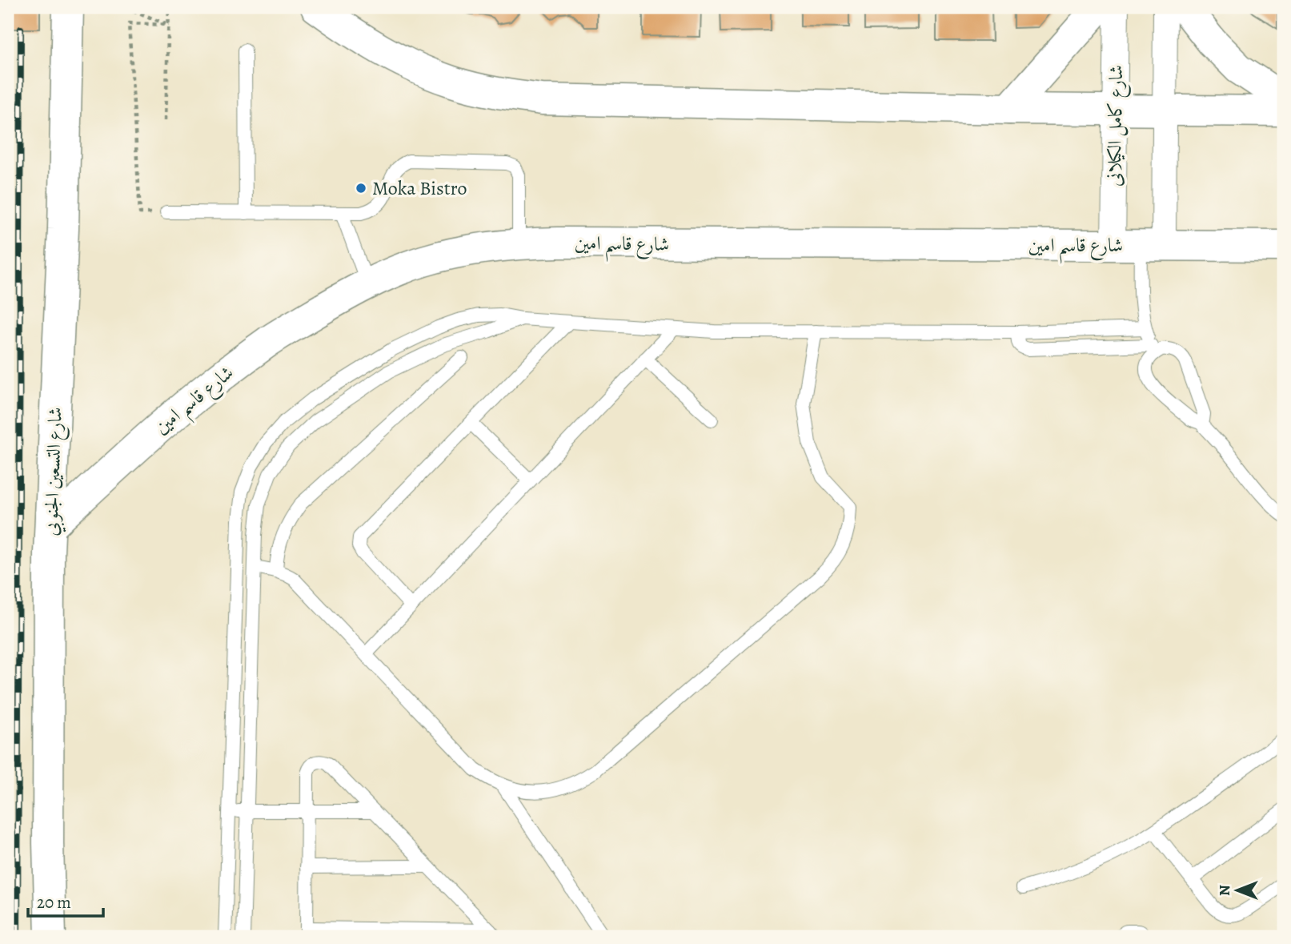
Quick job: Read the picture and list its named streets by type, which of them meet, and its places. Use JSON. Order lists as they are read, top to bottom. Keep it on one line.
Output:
{"streets":{"main road":["شارع قاسم امين","شارع التسعين الجنوبي"],"street":["شارع كامل الكيلانى"]},"crossings":[["شارع كامل الكيلانى","شارع قاسم امين"],["شارع قاسم امين","شارع التسعين الجنوبي"]],"places":["Moka Bistro"],"scale_bar":"20 m","north":"left"}
